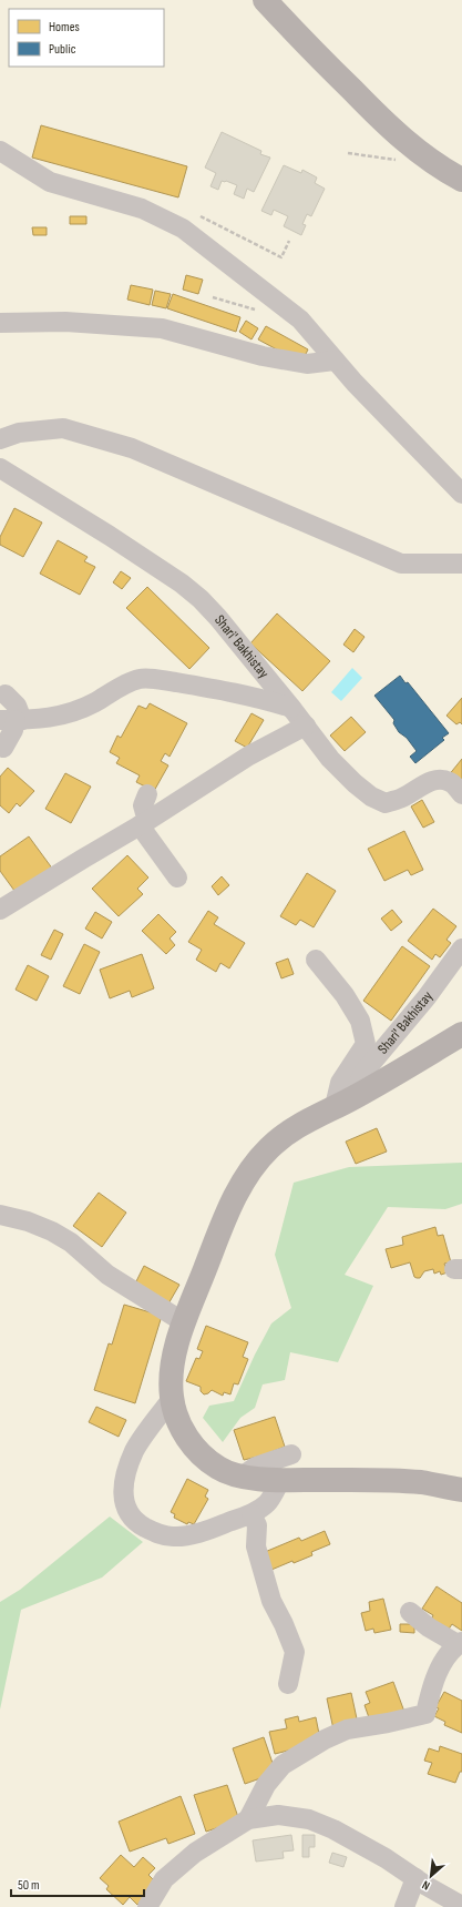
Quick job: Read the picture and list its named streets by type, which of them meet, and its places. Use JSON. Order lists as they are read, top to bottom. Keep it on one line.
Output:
{"streets":{"street":["Shari' Bakhistay"]},"legend":["Homes","Public"],"scale_bar":"50 m","north":"bottom left"}
